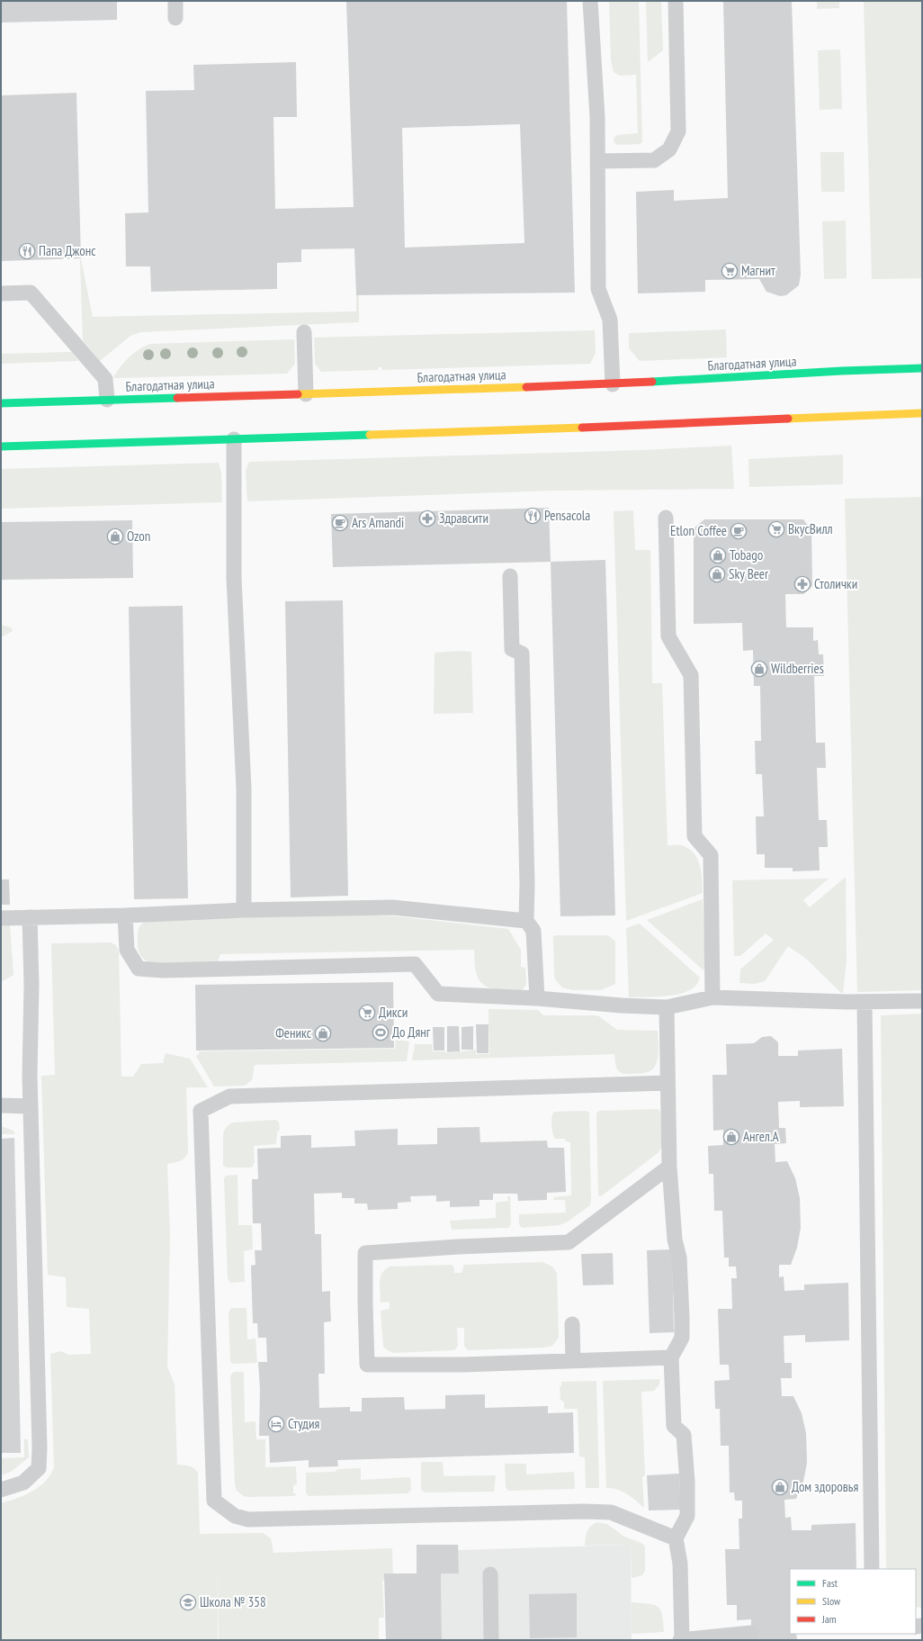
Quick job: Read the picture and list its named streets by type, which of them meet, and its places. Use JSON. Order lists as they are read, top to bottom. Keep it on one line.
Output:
{"streets":{"main road":["Благодатная улица"]},"places":{"restaurant":["Папа Джонс","Pensacola"],"supermarket":["Магнит","ВкусВилл","Дикси"],"pharmacy":["Здравсити","Столички"],"cafe":["Ars Amandi","Etlon Coffee"],"shop":["Ozon","Tobago","Sky Beer","Wildberries","Феникс","Ангел.А","Дом здоровья"],"sports":["До Дянг"],"hotel":["Студия"],"school or university":["Школа № 358"]},"legend":["Fast","Slow","Jam"]}
